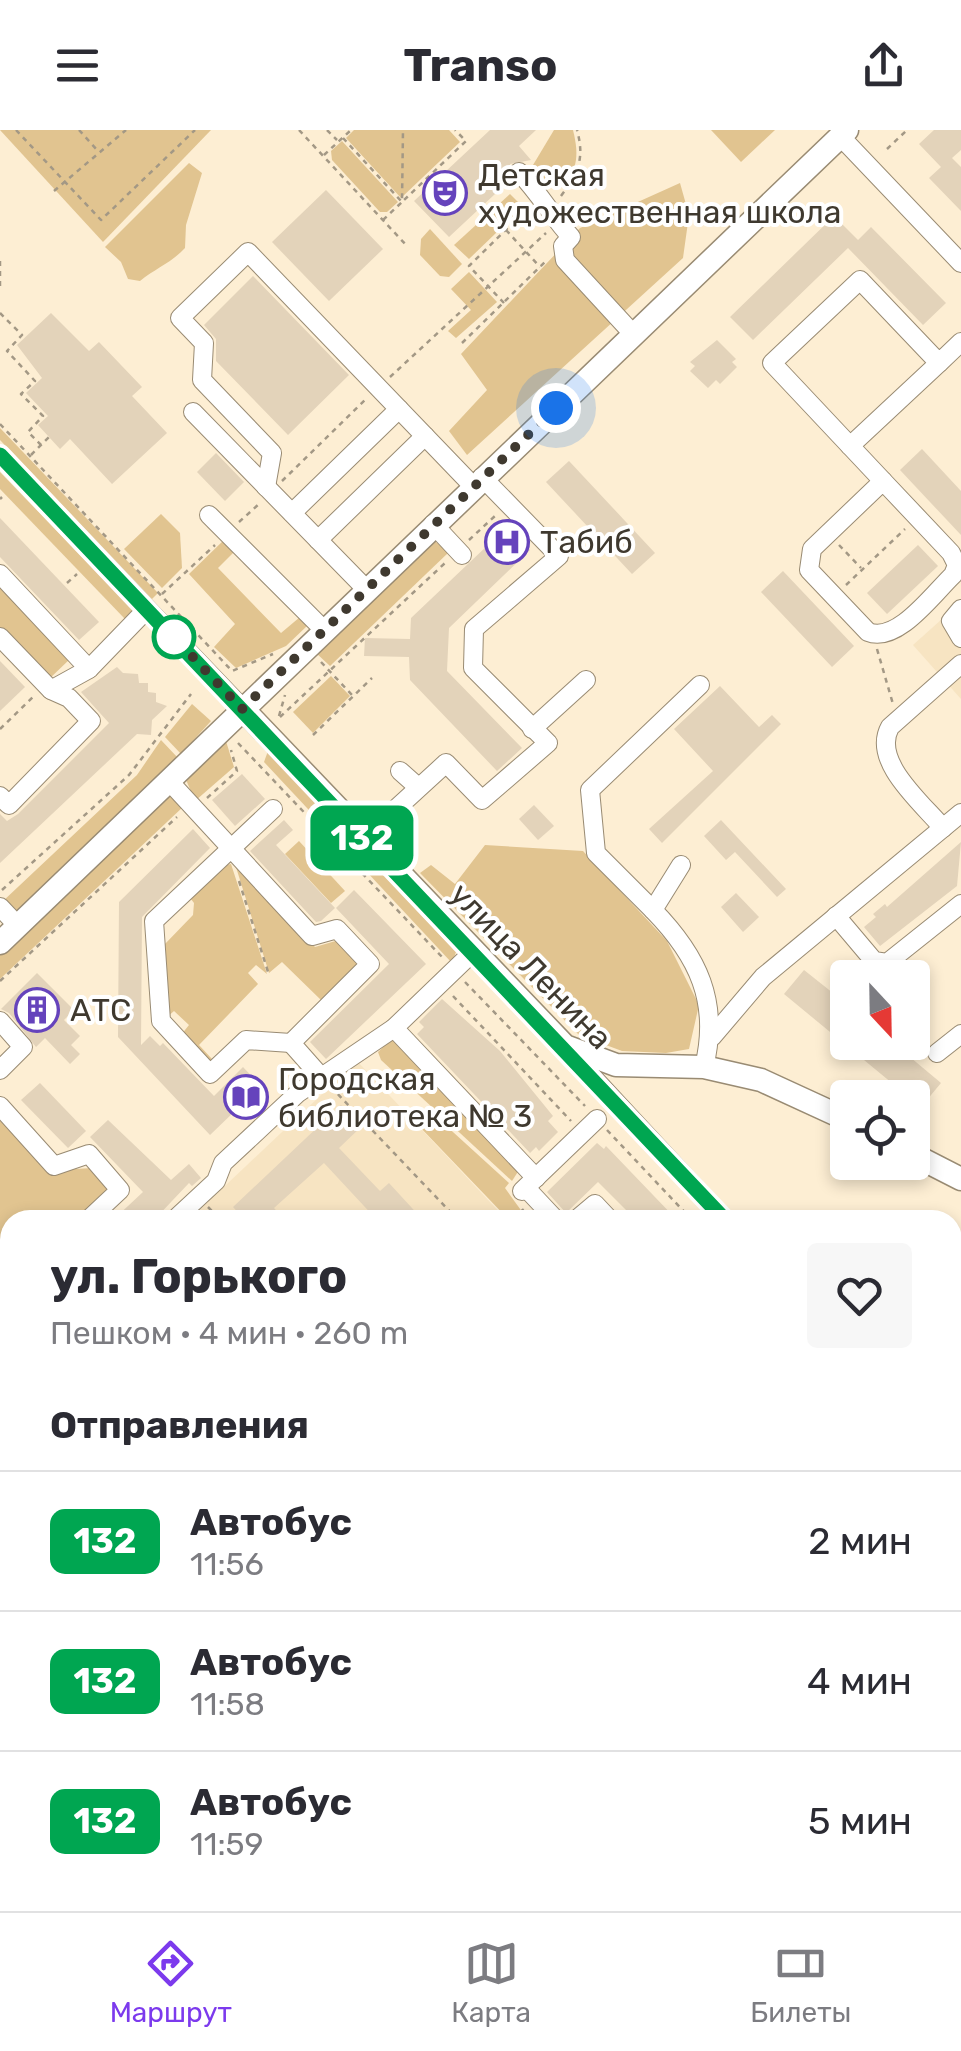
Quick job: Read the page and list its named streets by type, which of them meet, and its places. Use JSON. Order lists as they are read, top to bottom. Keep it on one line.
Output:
{"streets":{"main road":["улица Ленина"]},"places":{"theatre":["Детская художественная школа"],"hospital":["Табиб"],"building":["АТС"],"library":["Городская библиотека № 3"]},"lines":["bus line 132"],"north":"bottom","page":{"header":"Transo","on_map":"132","heading":[["ул. Горького","Пешком · 4 мин · 260 m"],"Отправления"],"list":[{"mark":"132","name":"Автобус","note":"11:56","value":"2 мин"},{"mark":"132","name":"Автобус","note":"11:58","value":"4 мин"},{"mark":"132","name":"Автобус","note":"11:59","value":"5 мин"}],"tabs":["Маршрут","Карта","Билеты"]}}
